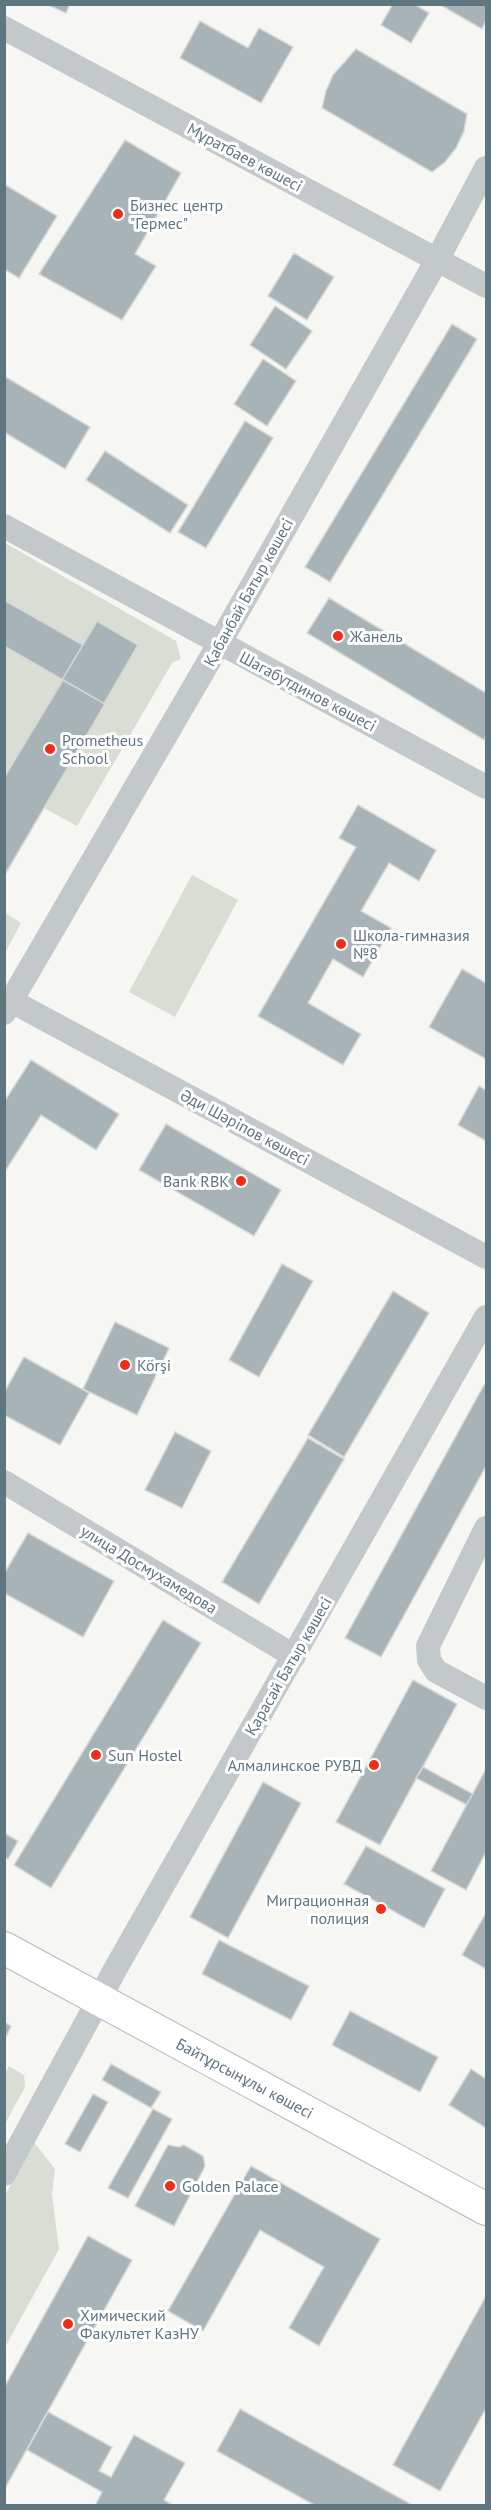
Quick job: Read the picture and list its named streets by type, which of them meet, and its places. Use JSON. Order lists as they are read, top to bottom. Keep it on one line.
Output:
{"streets":{"main road":["Байтұрсынұлы көшесі"],"street":["Мұратбаев көшесі","Қабанбай Батыр көшесі","Шагабутдинов көшесі","Әди Шәріпов көшесі","улица Досмухамедова","Қарасай Батыр көшесі"]},"crossings":[["Мұратбаев көшесі","Қабанбай Батыр көшесі"],["Қабанбай Батыр көшесі","Шагабутдинов көшесі"],["Қабанбай Батыр көшесі","Әди Шәріпов көшесі"],["улица Досмухамедова","Қарасай Батыр көшесі"],["Қарасай Батыр көшесі","Байтұрсынұлы көшесі"]],"places":["Бизнес центр \"Гермес\"","Жанель","Prometheus School","Школа-гимназия №8","Bank RBK","Körşi","Sun Hostel","Алмалинское РУВД","Миграционная полиция","Golden Palace","Химический Факультет КазНУ"]}
